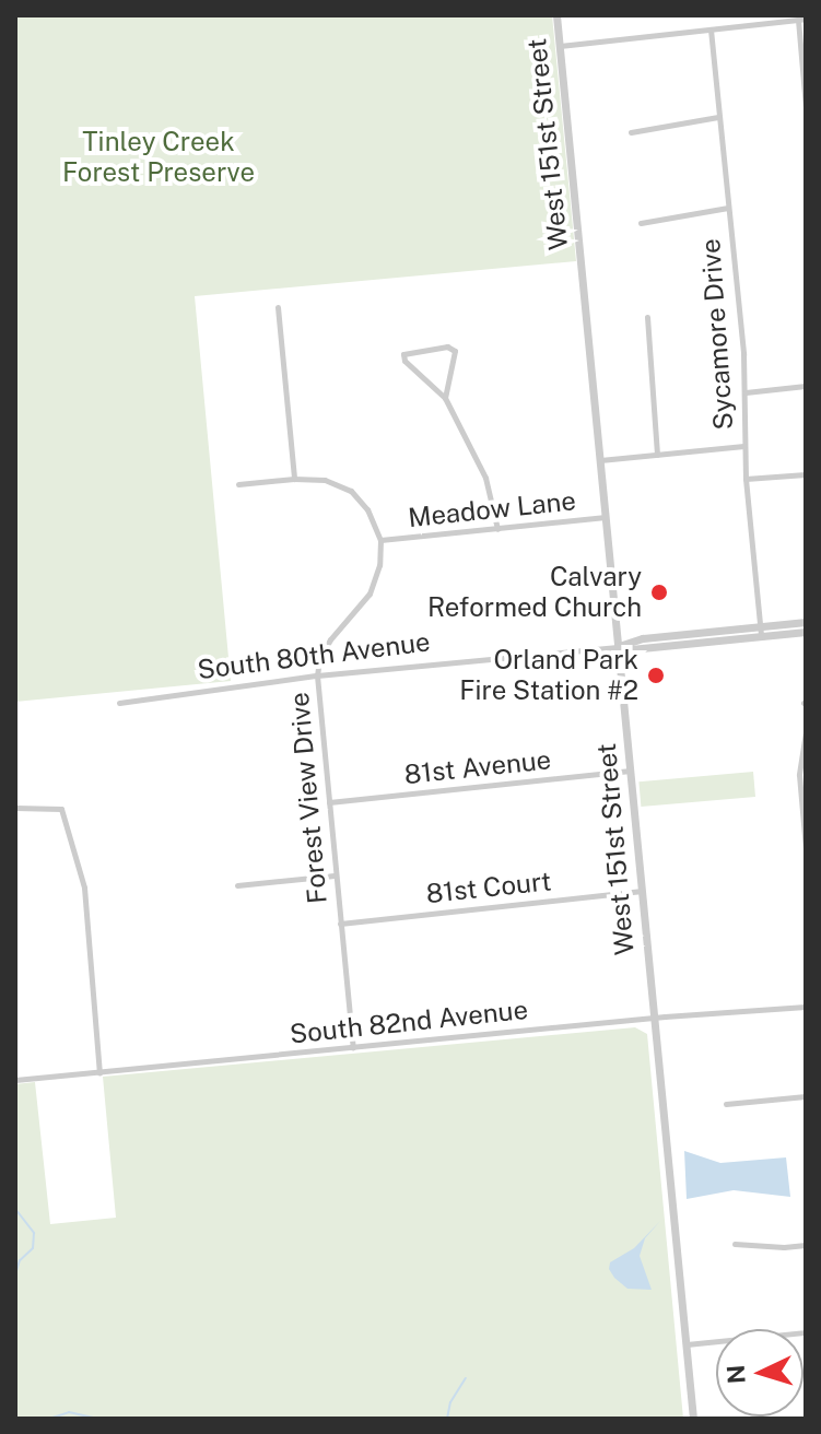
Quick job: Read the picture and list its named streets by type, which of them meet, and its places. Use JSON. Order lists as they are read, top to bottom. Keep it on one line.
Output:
{"streets":{"street":["West 151st Street","Sycamore Drive","Meadow Lane","South 80th Avenue","81st Avenue","Forest View Drive","81st Court","South 82nd Avenue"]},"crossings":[["West 151st Street","Meadow Lane"],["West 151st Street","South 80th Avenue"],["West 151st Street","81st Avenue"],["West 151st Street","81st Court"],["West 151st Street","South 82nd Avenue"],["Sycamore Drive","South 80th Avenue"],["Meadow Lane","Forest View Drive"],["South 80th Avenue","Forest View Drive"],["81st Avenue","Forest View Drive"],["Forest View Drive","81st Court"],["Forest View Drive","South 82nd Avenue"]],"parks":["Tinley Creek Forest Preserve"],"places":["Calvary Reformed Church","Orland Park Fire Station #2"],"north":"left"}
